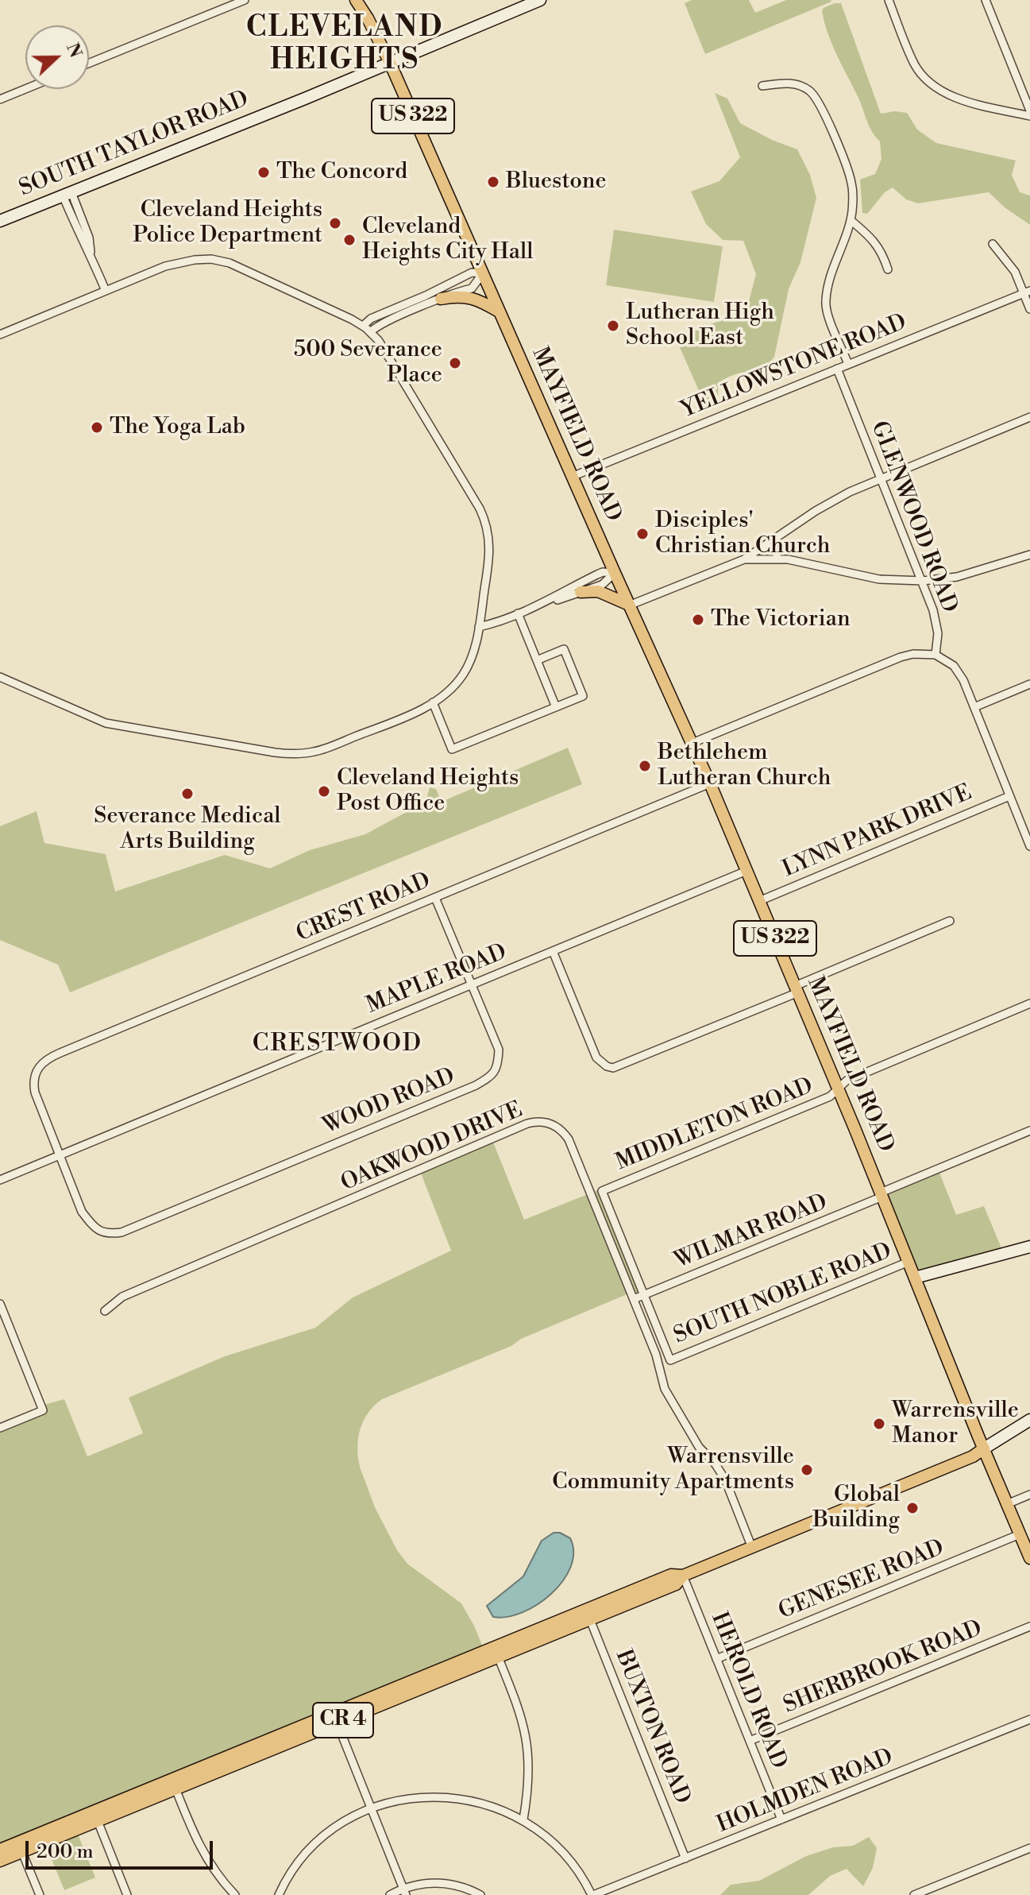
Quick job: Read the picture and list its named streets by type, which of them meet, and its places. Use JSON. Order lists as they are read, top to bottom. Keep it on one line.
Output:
{"streets":{"main road":["US 322","SOUTH TAYLOR ROAD","MAYFIELD ROAD","CR 4"],"street":["YELLOWSTONE ROAD","GLENWOOD ROAD","LYNN PARK DRIVE","CREST ROAD","MAPLE ROAD","WOOD ROAD","MIDDLETON ROAD","OAKWOOD DRIVE","WILMAR ROAD","SOUTH NOBLE ROAD","GENESEE ROAD","SHERBROOK ROAD","HEROLD ROAD","BUXTON ROAD","HOLMDEN ROAD"]},"crossings":[["SOUTH TAYLOR ROAD","MAYFIELD ROAD"],["YELLOWSTONE ROAD","MAYFIELD ROAD"],["YELLOWSTONE ROAD","GLENWOOD ROAD"],["MAYFIELD ROAD","LYNN PARK DRIVE"],["MAYFIELD ROAD","CREST ROAD"],["MAYFIELD ROAD","MAPLE ROAD"],["MAYFIELD ROAD","MIDDLETON ROAD"],["MAYFIELD ROAD","WILMAR ROAD"],["MAYFIELD ROAD","SOUTH NOBLE ROAD"],["MAYFIELD ROAD","GENESEE ROAD"],["MAYFIELD ROAD","CR 4"],["CREST ROAD","MAPLE ROAD"],["CREST ROAD","WOOD ROAD"],["MAPLE ROAD","WOOD ROAD"],["MIDDLETON ROAD","WILMAR ROAD"],["MIDDLETON ROAD","SOUTH NOBLE ROAD"],["OAKWOOD DRIVE","WILMAR ROAD"],["OAKWOOD DRIVE","CR 4"],["WILMAR ROAD","SOUTH NOBLE ROAD"],["GENESEE ROAD","HEROLD ROAD"],["SHERBROOK ROAD","HEROLD ROAD"],["HEROLD ROAD","CR 4"],["HEROLD ROAD","HOLMDEN ROAD"],["CR 4","BUXTON ROAD"],["BUXTON ROAD","HOLMDEN ROAD"]],"districts":["CLEVELAND HEIGHTS","CRESTWOOD"],"places":["The Concord","Bluestone","Cleveland Heights Police Department","Cleveland Heights City Hall","Lutheran High School East","500 Severance Place","The Yoga Lab","Disciples' Christian Church","The Victorian","Bethlehem Lutheran Church","Cleveland Heights Post Office","Severance Medical Arts Building","Warrensville Manor","Warrensville Community Apartments","Global Building"],"scale_bar":"200 m","north":"right"}
